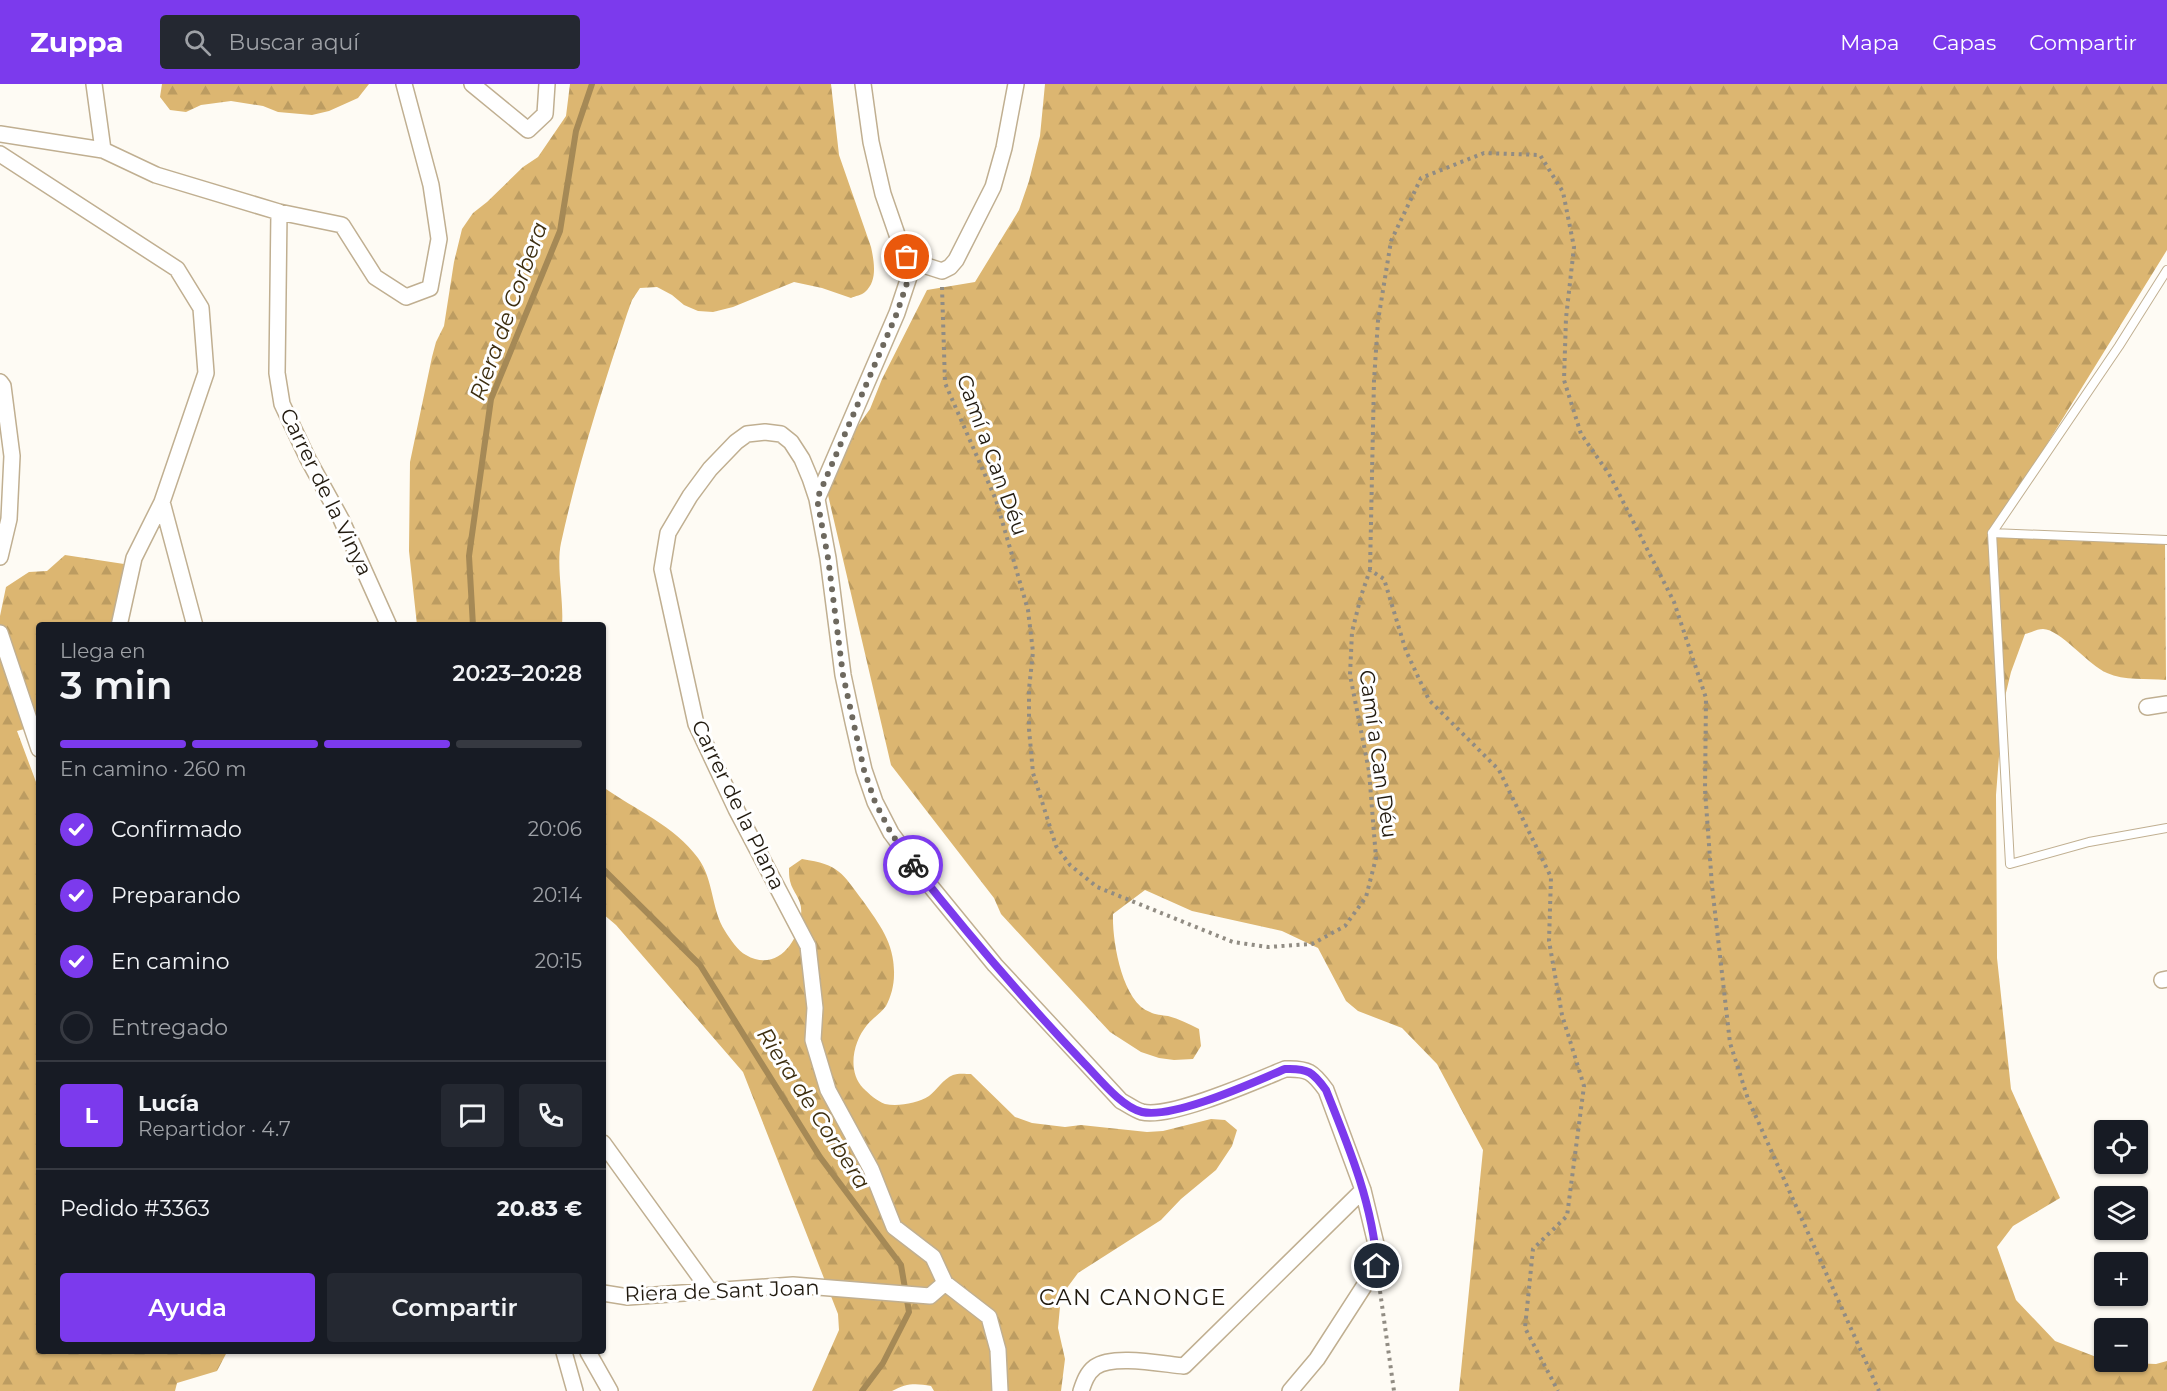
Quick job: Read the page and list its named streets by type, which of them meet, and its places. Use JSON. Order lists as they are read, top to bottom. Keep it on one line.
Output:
{"streets":{"street":["Carrer de la Vinya","Carrer de la Plana","Riera de Sant Joan"],"path":["Camí a Can Déu"]},"crossings":[["Carrer de la Plana","Riera de Sant Joan"]],"districts":["CAN CANONGE"],"water":["Riera de Corbera"],"page":{"header":"Zuppa","search":"Buscar aquí","nav":["Mapa","Capas","Compartir"],"heading":["3 min","Llega en","20:23–20:28"],"panel":["Lucía","Repartidor · 4.7","Pedido #3363","20.83 €"],"bar":"En camino · 260 m","list":[["Confirmado","20:06"],["Preparando","20:14"],["En camino","20:15"],"Entregado"],"round":"L","map_buttons":["+","−"],"buttons":["Ayuda","Compartir"]}}
